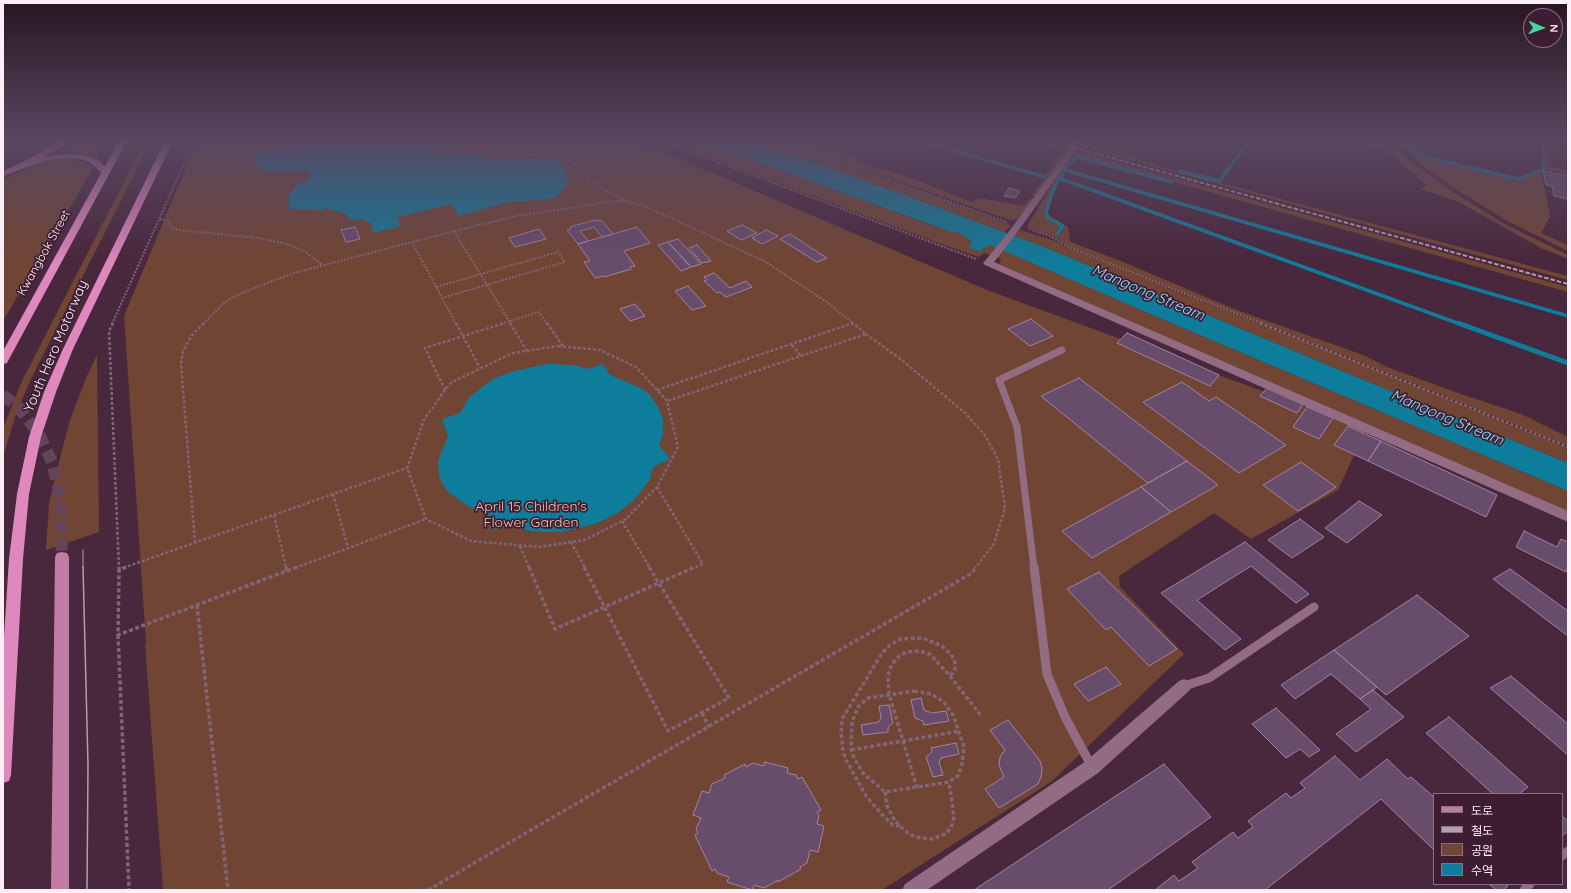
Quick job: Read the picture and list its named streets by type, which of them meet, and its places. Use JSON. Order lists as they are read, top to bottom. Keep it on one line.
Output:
{"streets":{"highway":["Kwangbok Street","Youth Hero Motorway"]},"water":["Mangong Stream"],"parks":["April 15 Children's Flower Garden"],"legend":["도로","철도","공원","수역"],"north":"right"}
